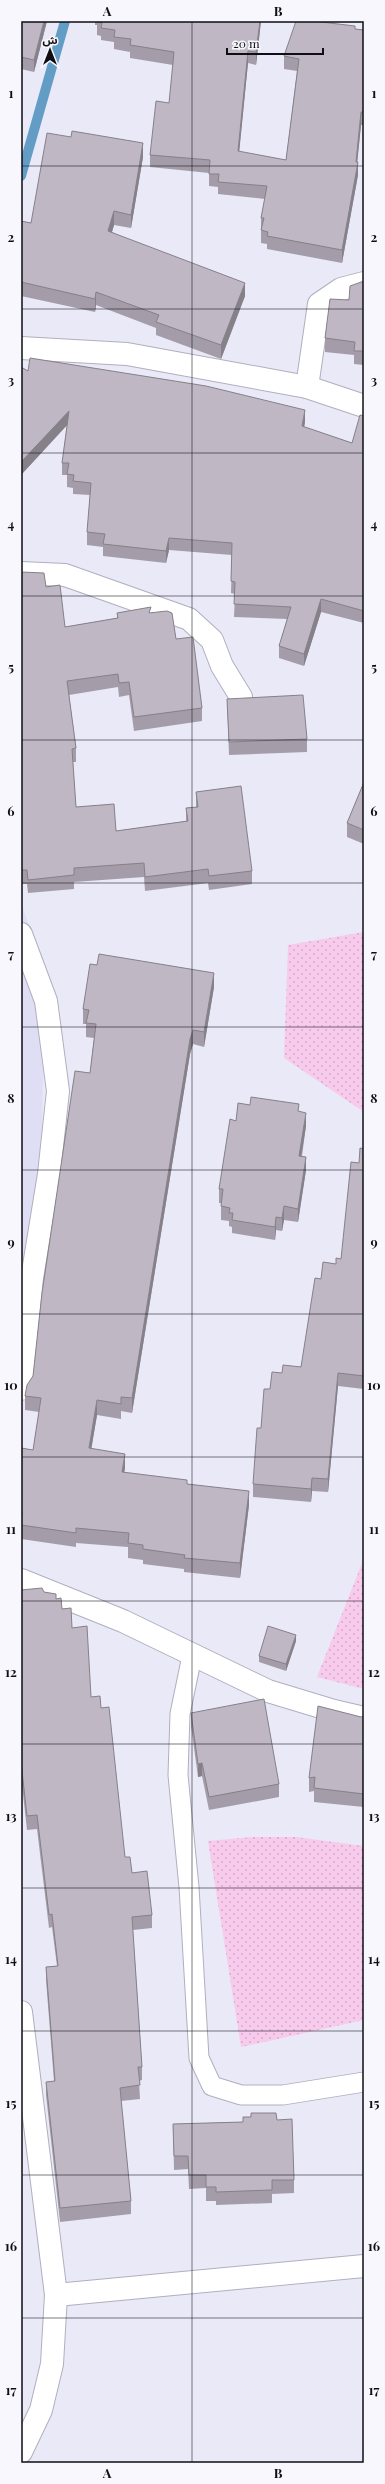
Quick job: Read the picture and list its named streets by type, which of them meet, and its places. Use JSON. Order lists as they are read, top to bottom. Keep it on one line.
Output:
{"scale_bar":"20 m","north":"top","grid":{"columns":["A","B"],"rows":["1","2","3","4","5","6","7","8","9","10","11","12","13","14","15","16","17"]}}
